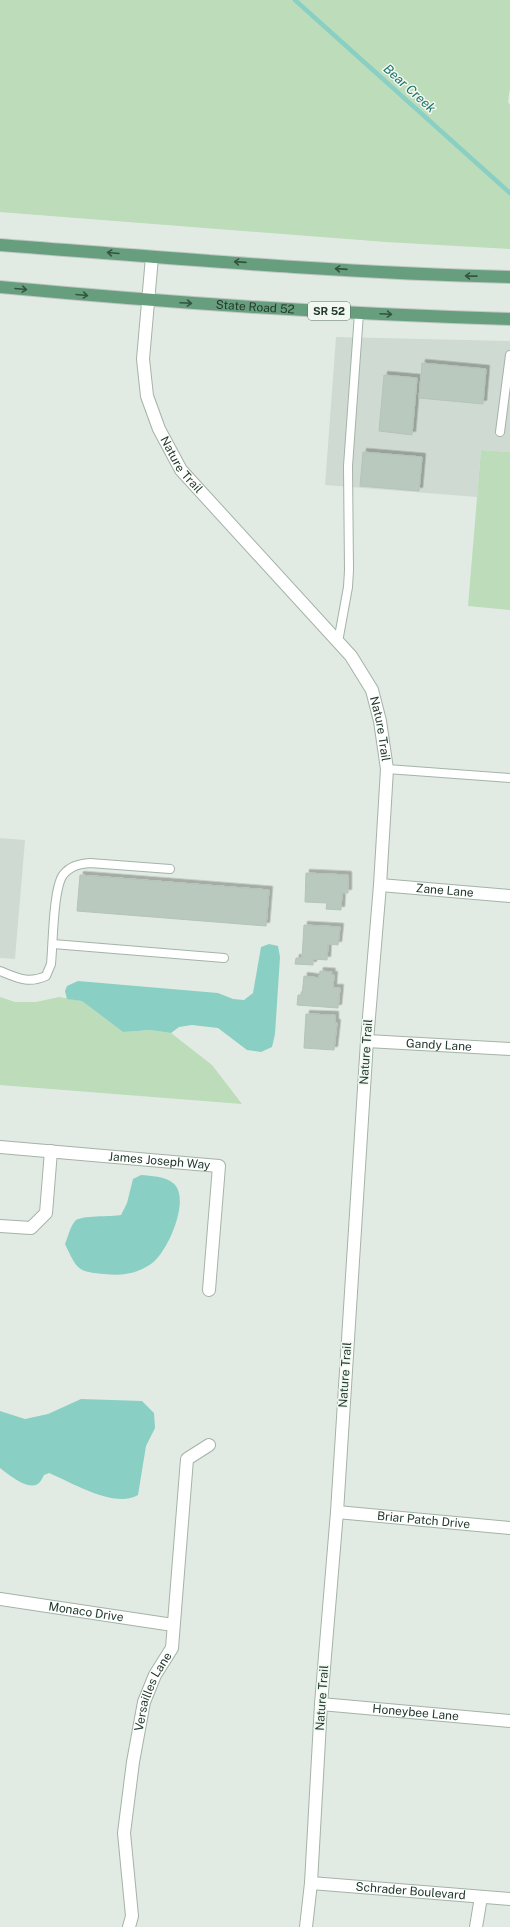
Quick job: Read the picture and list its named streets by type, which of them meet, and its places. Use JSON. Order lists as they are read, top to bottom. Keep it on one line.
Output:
{"streets":{"main road":["State Road 52","SR 52"],"street":["Nature Trail","Zane Lane","Gandy Lane","James Joseph Way","Briar Patch Drive","Monaco Drive","Versailles Lane","Honeybee Lane","Schrader Boulevard"]},"crossings":[["State Road 52","Nature Trail"],["Nature Trail","Zane Lane"],["Nature Trail","Gandy Lane"],["Nature Trail","Briar Patch Drive"],["Nature Trail","Honeybee Lane"],["Nature Trail","Schrader Boulevard"],["Monaco Drive","Versailles Lane"]],"water":["Bear Creek"]}
